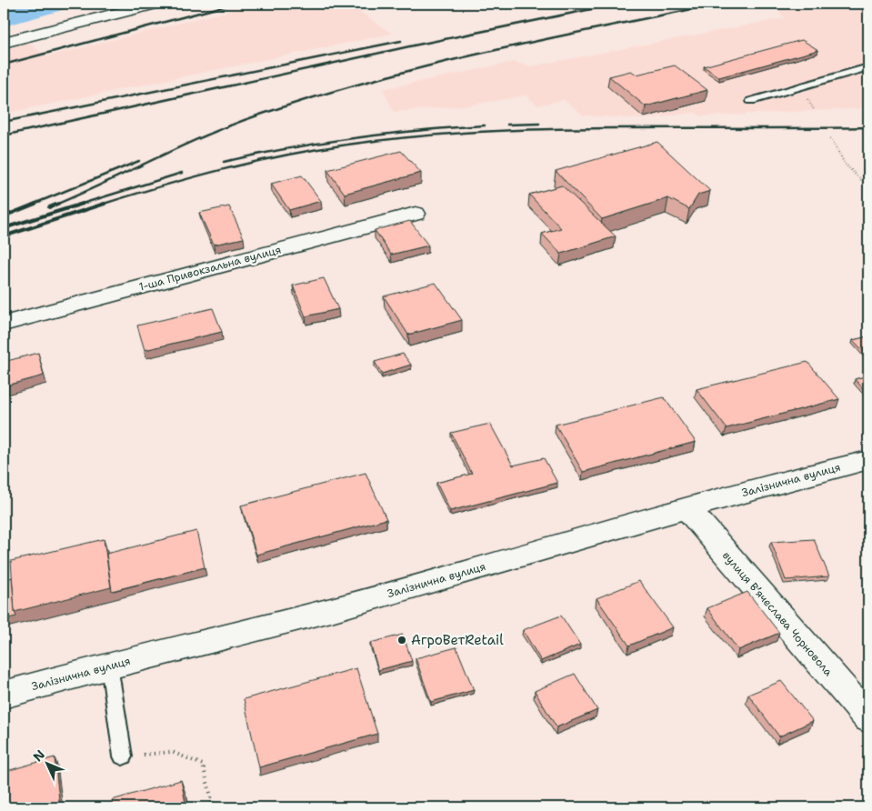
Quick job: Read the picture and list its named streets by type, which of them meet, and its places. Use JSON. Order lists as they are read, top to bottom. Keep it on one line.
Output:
{"streets":{"street":["1-ша Привокзальна вулиця","Залізнична вулиця","вулиця Вʼячеслава Чорновола"]},"crossings":[["Залізнична вулиця","вулиця Вʼячеслава Чорновола"]],"places":["АгроВетRetail"],"north":"top left"}
